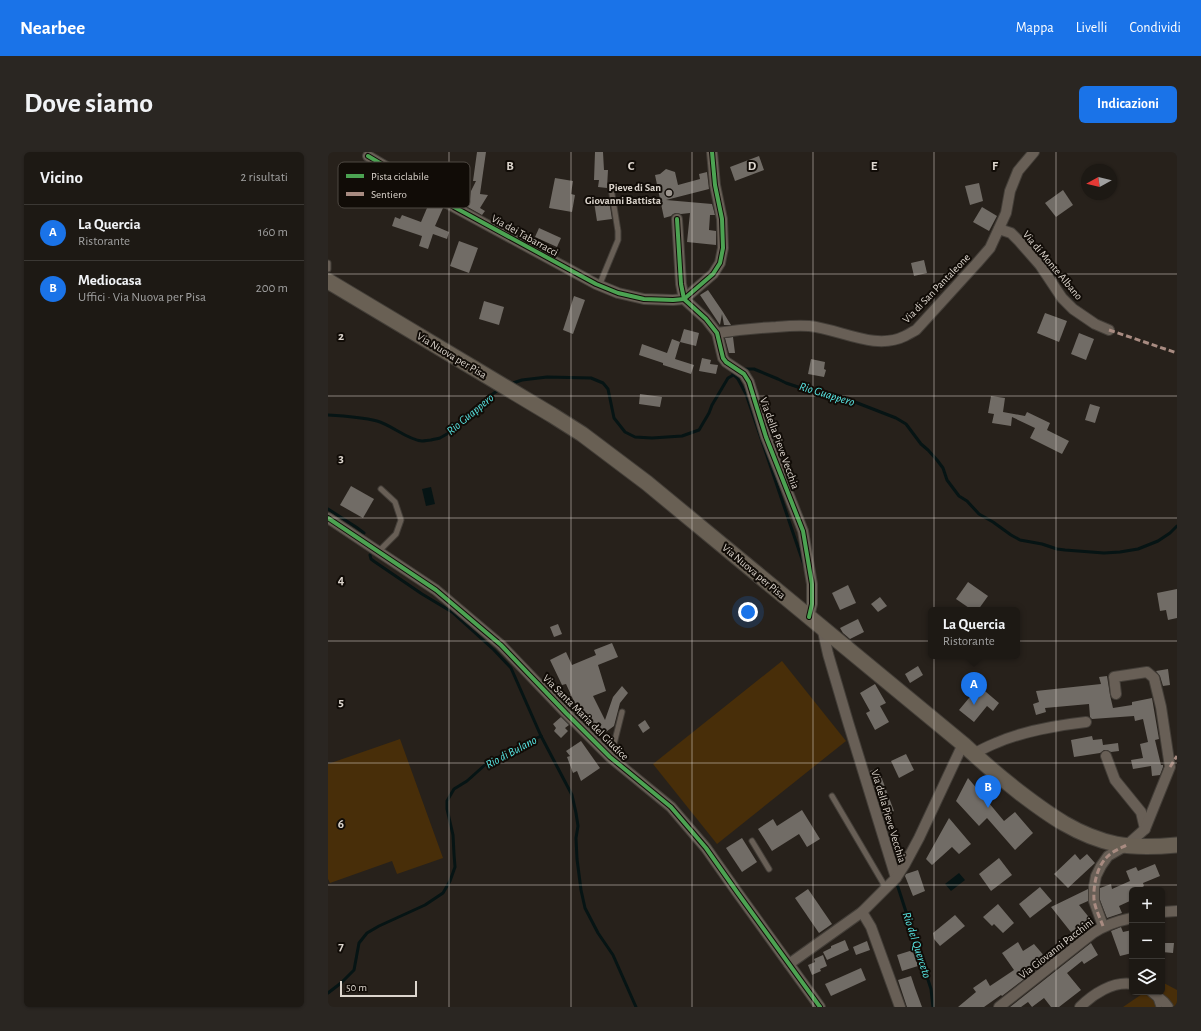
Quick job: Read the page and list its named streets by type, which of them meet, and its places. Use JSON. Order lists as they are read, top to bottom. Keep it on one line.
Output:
{"streets":{"main road":["Via Nuova per Pisa"],"street":["Via dei Tabarracci","Via di Monte Albano","Via di San Pantaleone","Via della Pieve Vecchia","Via Santa Maria del Giudice","Via Giovanni Pacchini"]},"crossings":[["Via dei Tabarracci","Via della Pieve Vecchia"],["Via di Monte Albano","Via di San Pantaleone"],["Via di San Pantaleone","Via della Pieve Vecchia"],["Via Nuova per Pisa","Via della Pieve Vecchia"],["Via della Pieve Vecchia","Via Santa Maria del Giudice"]],"water":["Rio Guappero","Rio di Bulano","Rio del Querceto"],"places":["Pieve di San Giovanni Battista"],"legend":["Pista ciclabile","Sentiero"],"scale_bar":"50 m","north":"left","page":{"header":"Nearbee","nav":["Mappa","Livelli","Condividi"],"buttons":"Indicazioni","title":"Dove siamo","heading":["Vicino","2 risultati"],"list":[{"mark":"A","name":"La Quercia","note":"Ristorante","value":"160 m"},{"mark":"B","name":"Mediocasa","note":"Uffici · Via Nuova per Pisa","value":"200 m"}],"popup":["La Quercia","Ristorante"],"pins":["A","B"],"map_buttons":["+","−"],"scale":"50 m"},"grid":{"columns":["B","C","D","E","F"],"rows":["2","3","4","5","6","7"]}}
